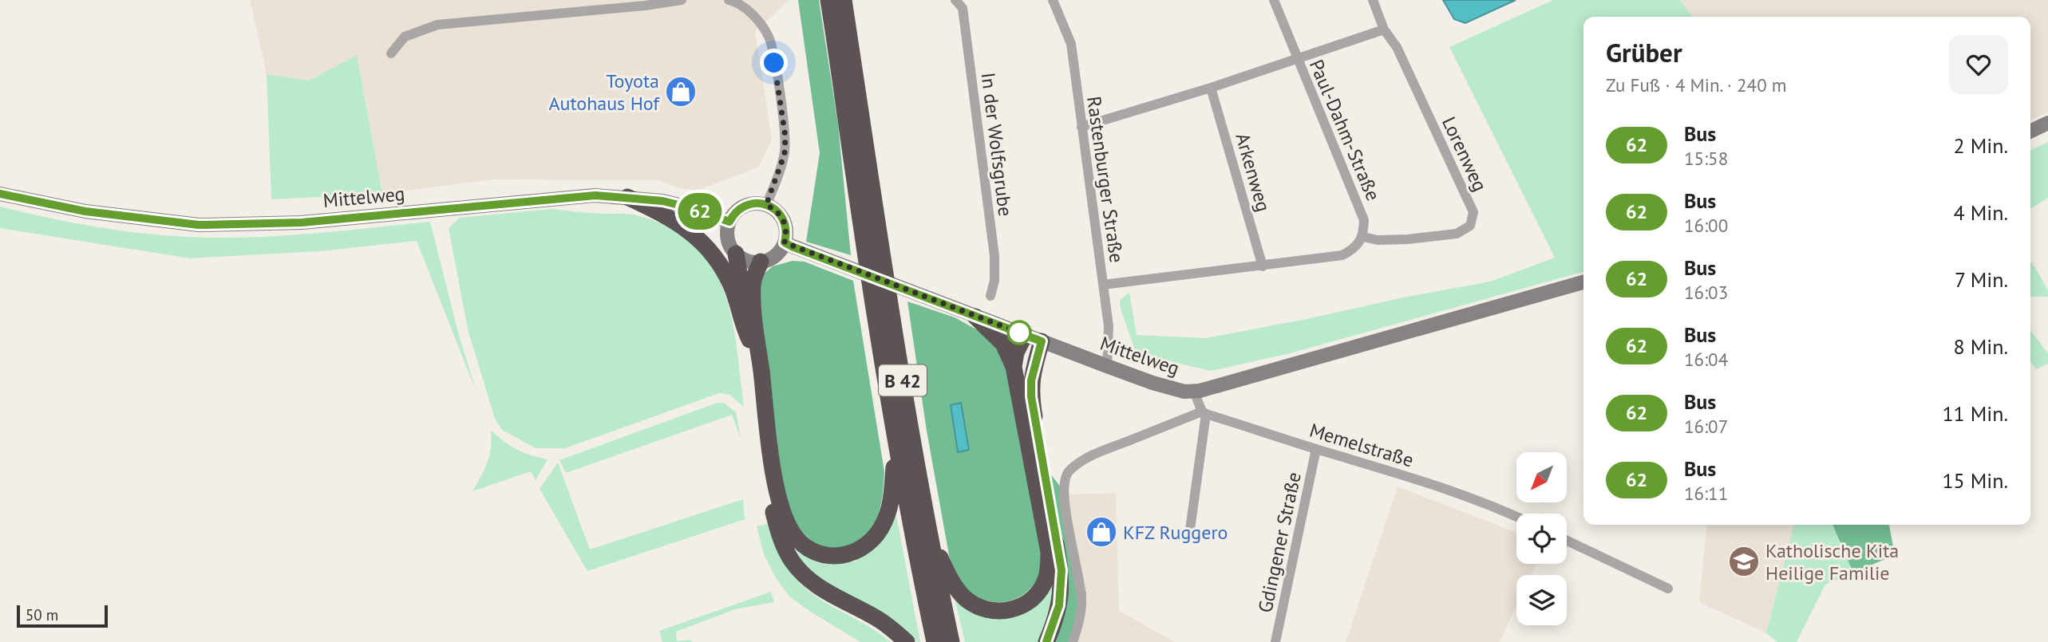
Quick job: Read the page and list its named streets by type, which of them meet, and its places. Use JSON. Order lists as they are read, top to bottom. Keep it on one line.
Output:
{"streets":{"highway":["B 42"],"main road":["Mittelweg"],"street":["Paul-Dahm-Straße","In der Wolfsgrube","Lorenweg","Arkenweg","Rastenburger Straße","Memelstraße","Gdingener Straße"]},"crossings":[["Paul-Dahm-Straße","Lorenweg"],["Paul-Dahm-Straße","Arkenweg"],["Paul-Dahm-Straße","Rastenburger Straße"],["Rastenburger Straße","Mittelweg"],["Memelstraße","Gdingener Straße"]],"places":{"shop":["Toyota Autohaus Hof","KFZ Ruggero"],"school or university":["Katholische Kita Heilige Familie"]},"lines":["bus line 62"],"scale_bar":"50 m","north":"bottom left","page":{"on_map":"62","heading":["Grüber","Zu Fuß · 4 Min. · 240 m"],"list":[{"mark":"62","name":"Bus","note":"15:58","value":"2 Min."},{"mark":"62","name":"Bus","note":"16:00","value":"4 Min."},{"mark":"62","name":"Bus","note":"16:03","value":"7 Min."},{"mark":"62","name":"Bus","note":"16:04","value":"8 Min."},{"mark":"62","name":"Bus","note":"16:07","value":"11 Min."},{"mark":"62","name":"Bus","note":"16:11","value":"15 Min."}],"scale":"50 m"}}
